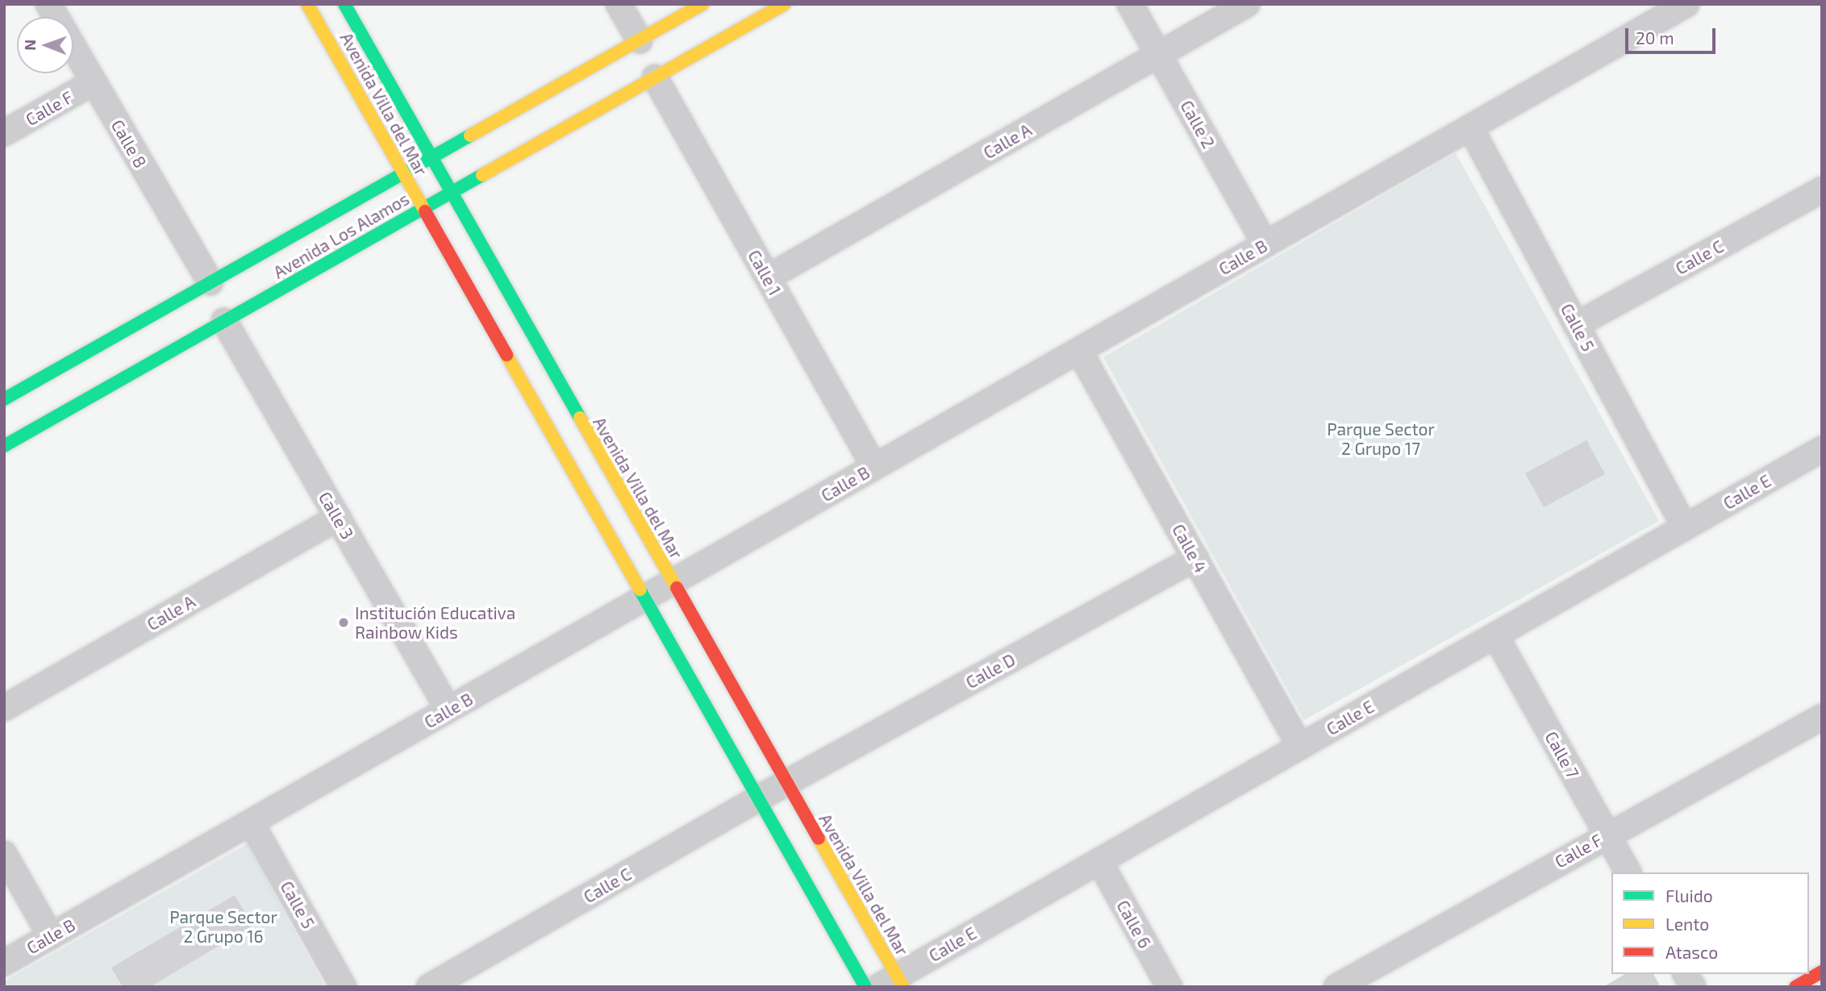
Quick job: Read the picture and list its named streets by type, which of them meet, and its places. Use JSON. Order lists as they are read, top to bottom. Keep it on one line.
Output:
{"streets":{"street":["Avenida Villa del Mar","Calle F","Calle 2","Calle A","Calle 8","Avenida Los Alamos","Calle B","Calle C","Calle 1","Calle 5","Calle E","Calle 3","Calle 4","Calle D","Calle 7","Calle 6"]},"crossings":[["Avenida Villa del Mar","Avenida Los Alamos"],["Avenida Villa del Mar","Calle B"],["Avenida Villa del Mar","Calle C"],["Avenida Villa del Mar","Calle E"],["Avenida Villa del Mar","Calle D"],["Calle F","Calle 8"],["Calle F","Calle 7"],["Calle 2","Calle A"],["Calle 2","Calle B"],["Calle A","Calle 1"],["Calle A","Calle 3"],["Calle 8","Avenida Los Alamos"],["Avenida Los Alamos","Calle 1"],["Avenida Los Alamos","Calle 3"],["Calle B","Calle 1"],["Calle B","Calle 5"],["Calle B","Calle 3"],["Calle B","Calle 4"],["Calle C","Calle 5"],["Calle C","Calle D"],["Calle 5","Calle E"],["Calle E","Calle 4"],["Calle E","Calle 7"],["Calle E","Calle 6"],["Calle 4","Calle D"]],"parks":["Parque Sector 2 Grupo 17","Parque Sector 2 Grupo 16"],"places":["Institución Educativa Rainbow Kids"],"legend":["Fluido","Lento","Atasco"],"scale_bar":"20 m","north":"left"}
